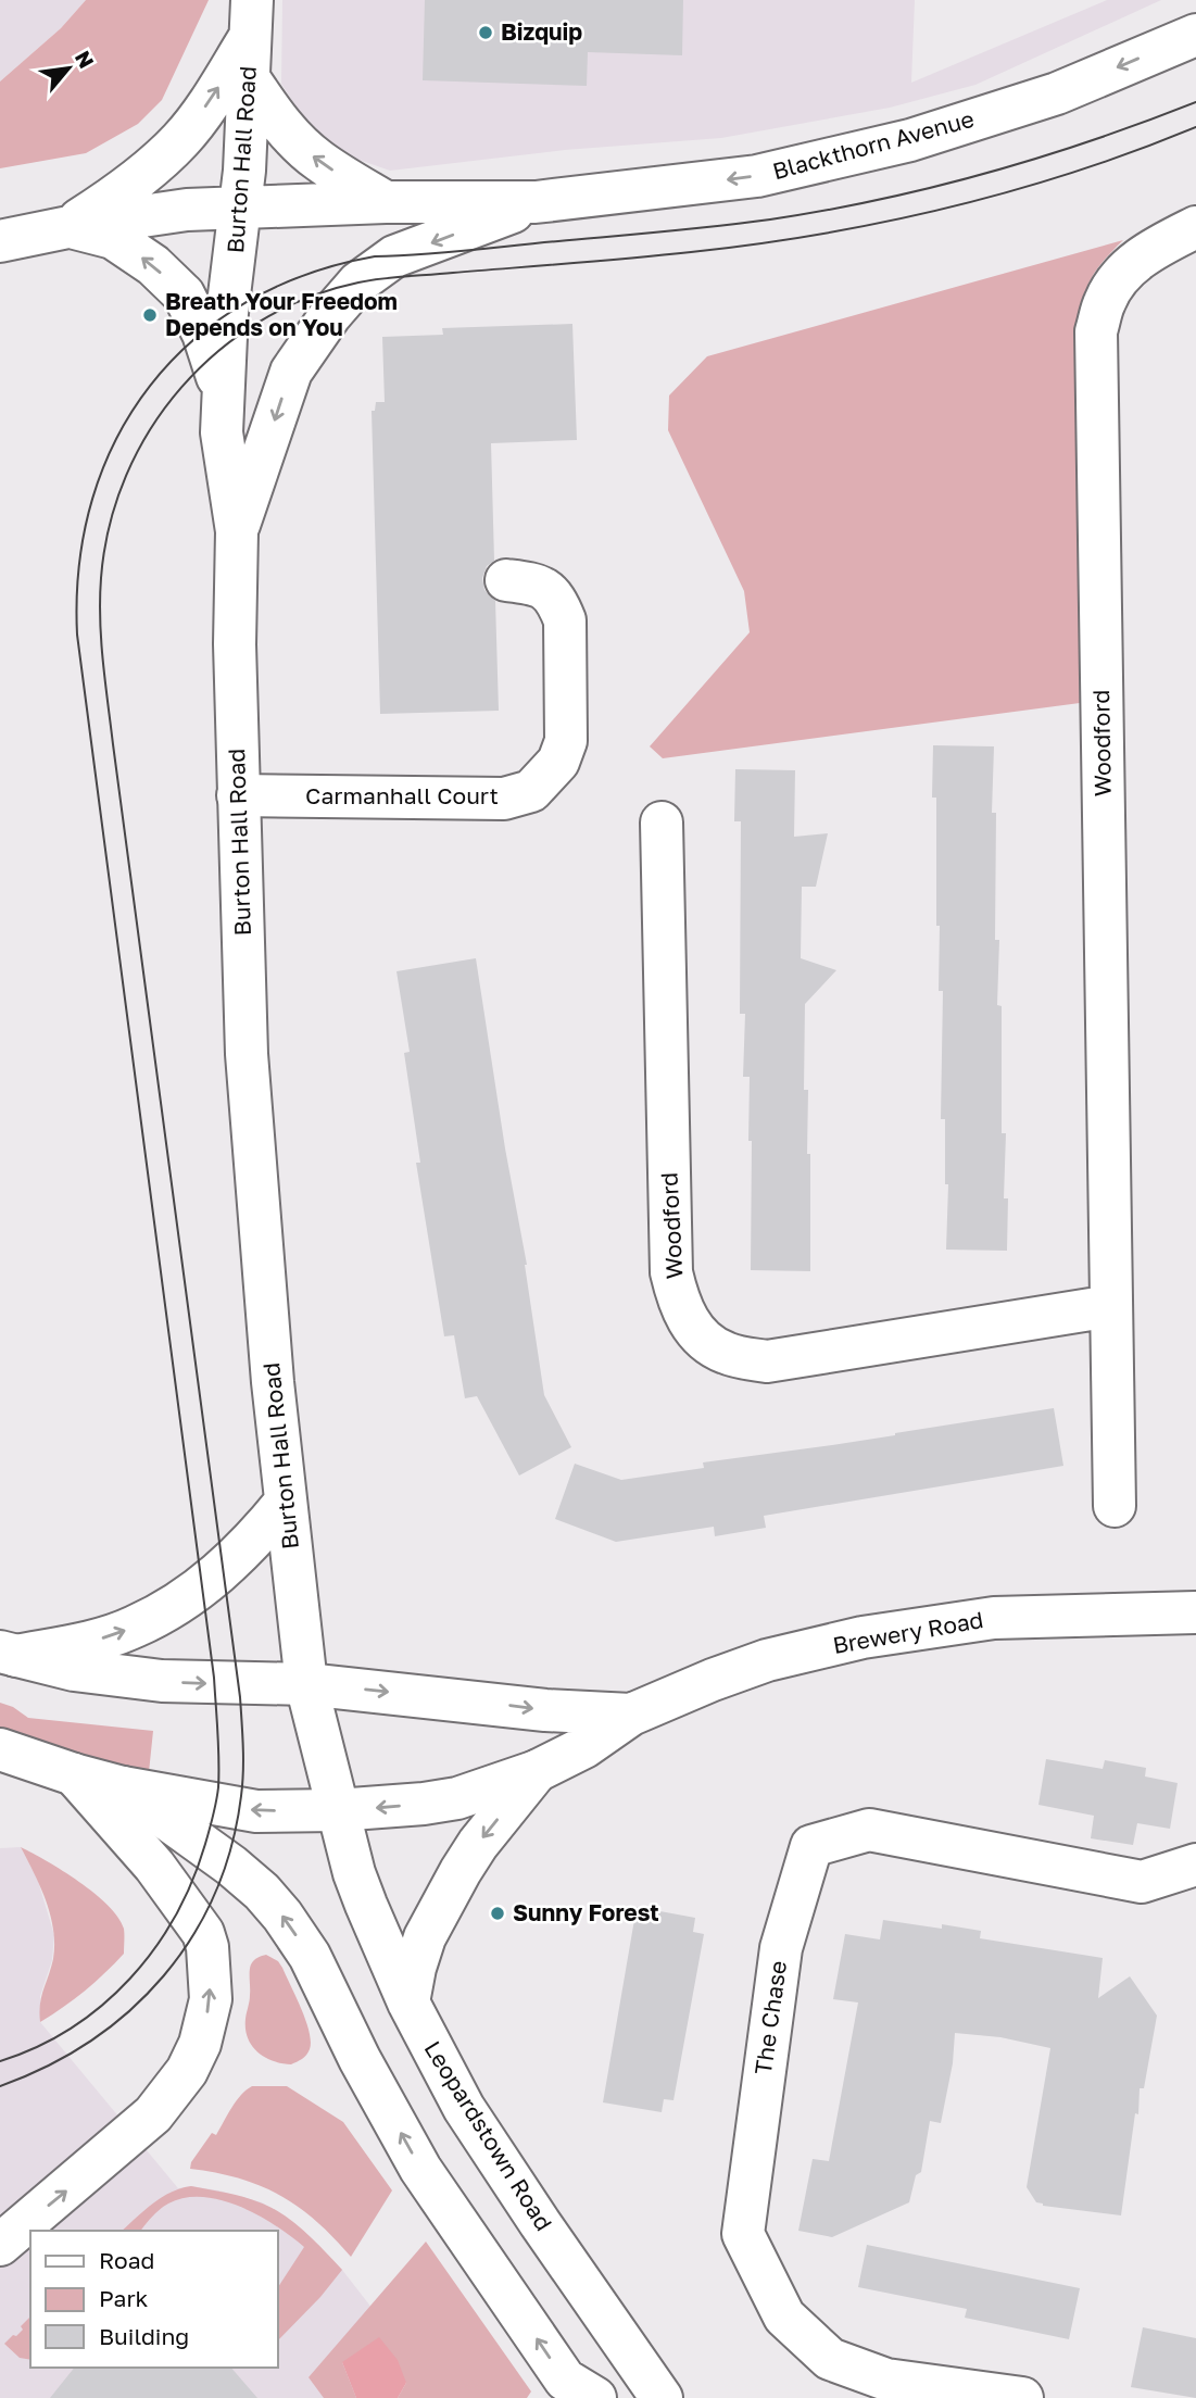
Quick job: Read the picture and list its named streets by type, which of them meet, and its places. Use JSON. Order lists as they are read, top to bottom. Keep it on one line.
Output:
{"streets":{"main road":["Blackthorn Avenue","Burton Hall Road","Woodford","Carmanhall Court","Brewery Road","The Chase","Leopardstown Road"]},"crossings":[["Blackthorn Avenue","Burton Hall Road"],["Burton Hall Road","Carmanhall Court"],["Burton Hall Road","Brewery Road"],["Burton Hall Road","Leopardstown Road"],["Brewery Road","Leopardstown Road"]],"places":["Bizquip","Breath Your Freedom Depends on You","Sunny Forest"],"legend":["Road","Park","Building"],"north":"top right"}
